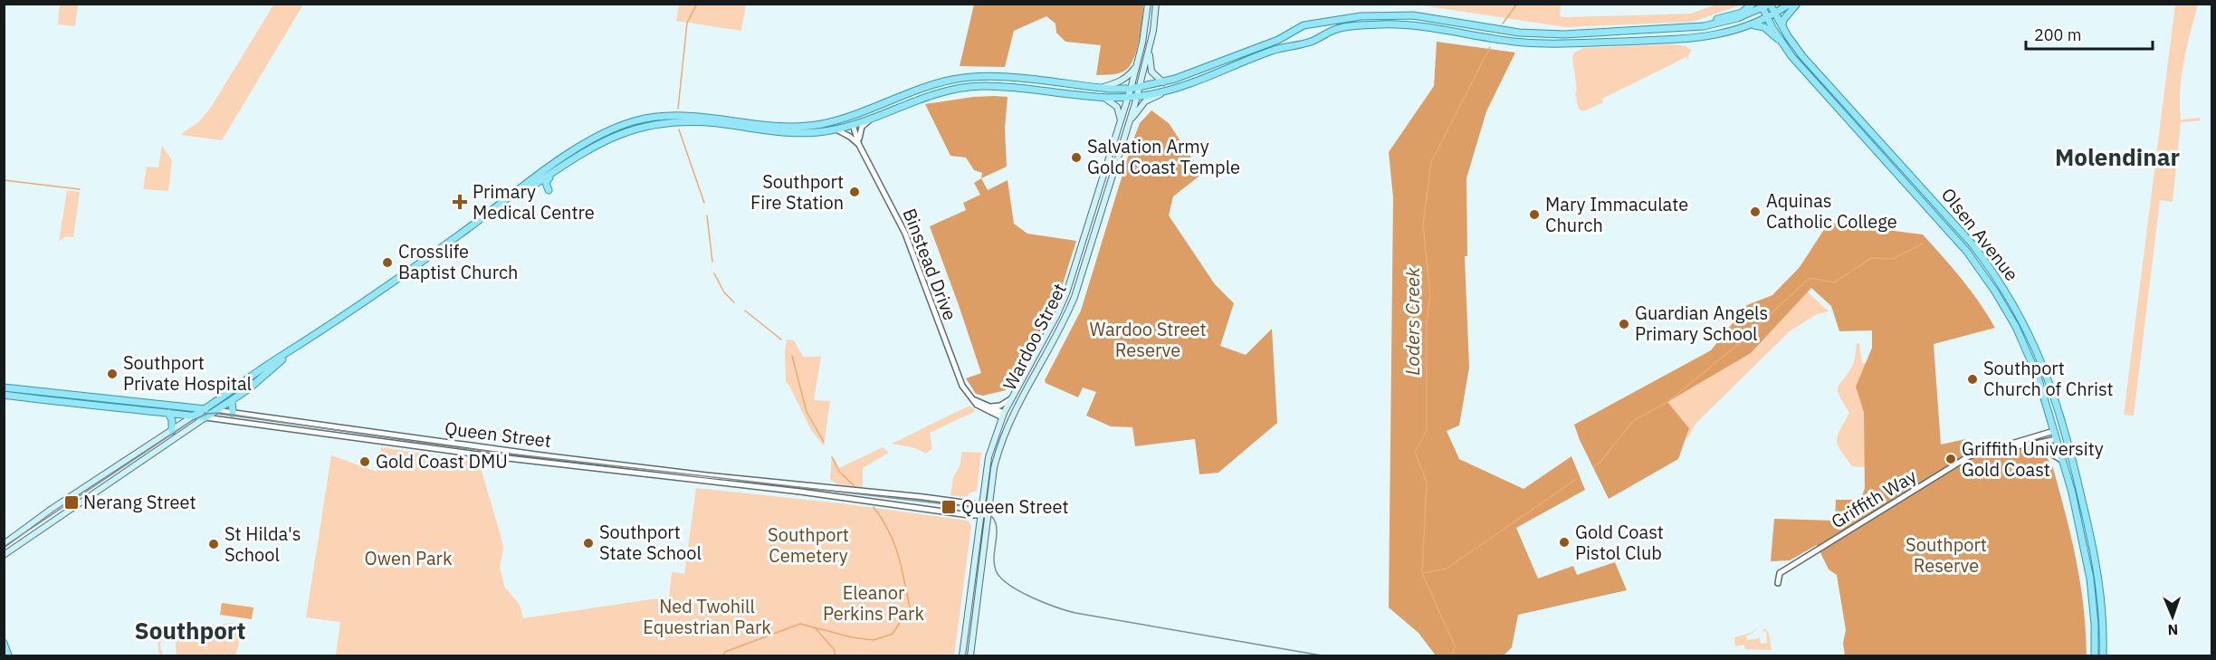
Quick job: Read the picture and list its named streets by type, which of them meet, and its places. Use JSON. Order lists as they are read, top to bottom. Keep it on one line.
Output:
{"streets":{"main road":["Olsen Avenue","Wardoo Street","Queen Street"],"street":["Binstead Drive","Griffith Way"]},"crossings":[["Olsen Avenue","Griffith Way"],["Binstead Drive","Wardoo Street"],["Wardoo Street","Queen Street"]],"districts":["Molendinar","Southport"],"water":["Loders Creek"],"parks":["Wardoo Street Reserve","Southport Cemetery","Southport Reserve","Owen Park","Eleanor Perkins Park","Ned Twohill Equestrian Park"],"places":{"other":["Salvation Army Gold Coast Temple","Southport Fire Station","Aquinas Catholic College","Mary Immaculate Church","Crosslife Baptist Church","Guardian Angels Primary School","Southport Private Hospital","Southport Church of Christ","Griffith University Gold Coast","Gold Coast DMU","Gold Coast Pistol Club","Southport State School","St Hilda's School"],"health":["Primary Medical Centre"],"transit":["Nerang Street","Queen Street"]},"scale_bar":"200 m","north":"bottom"}
